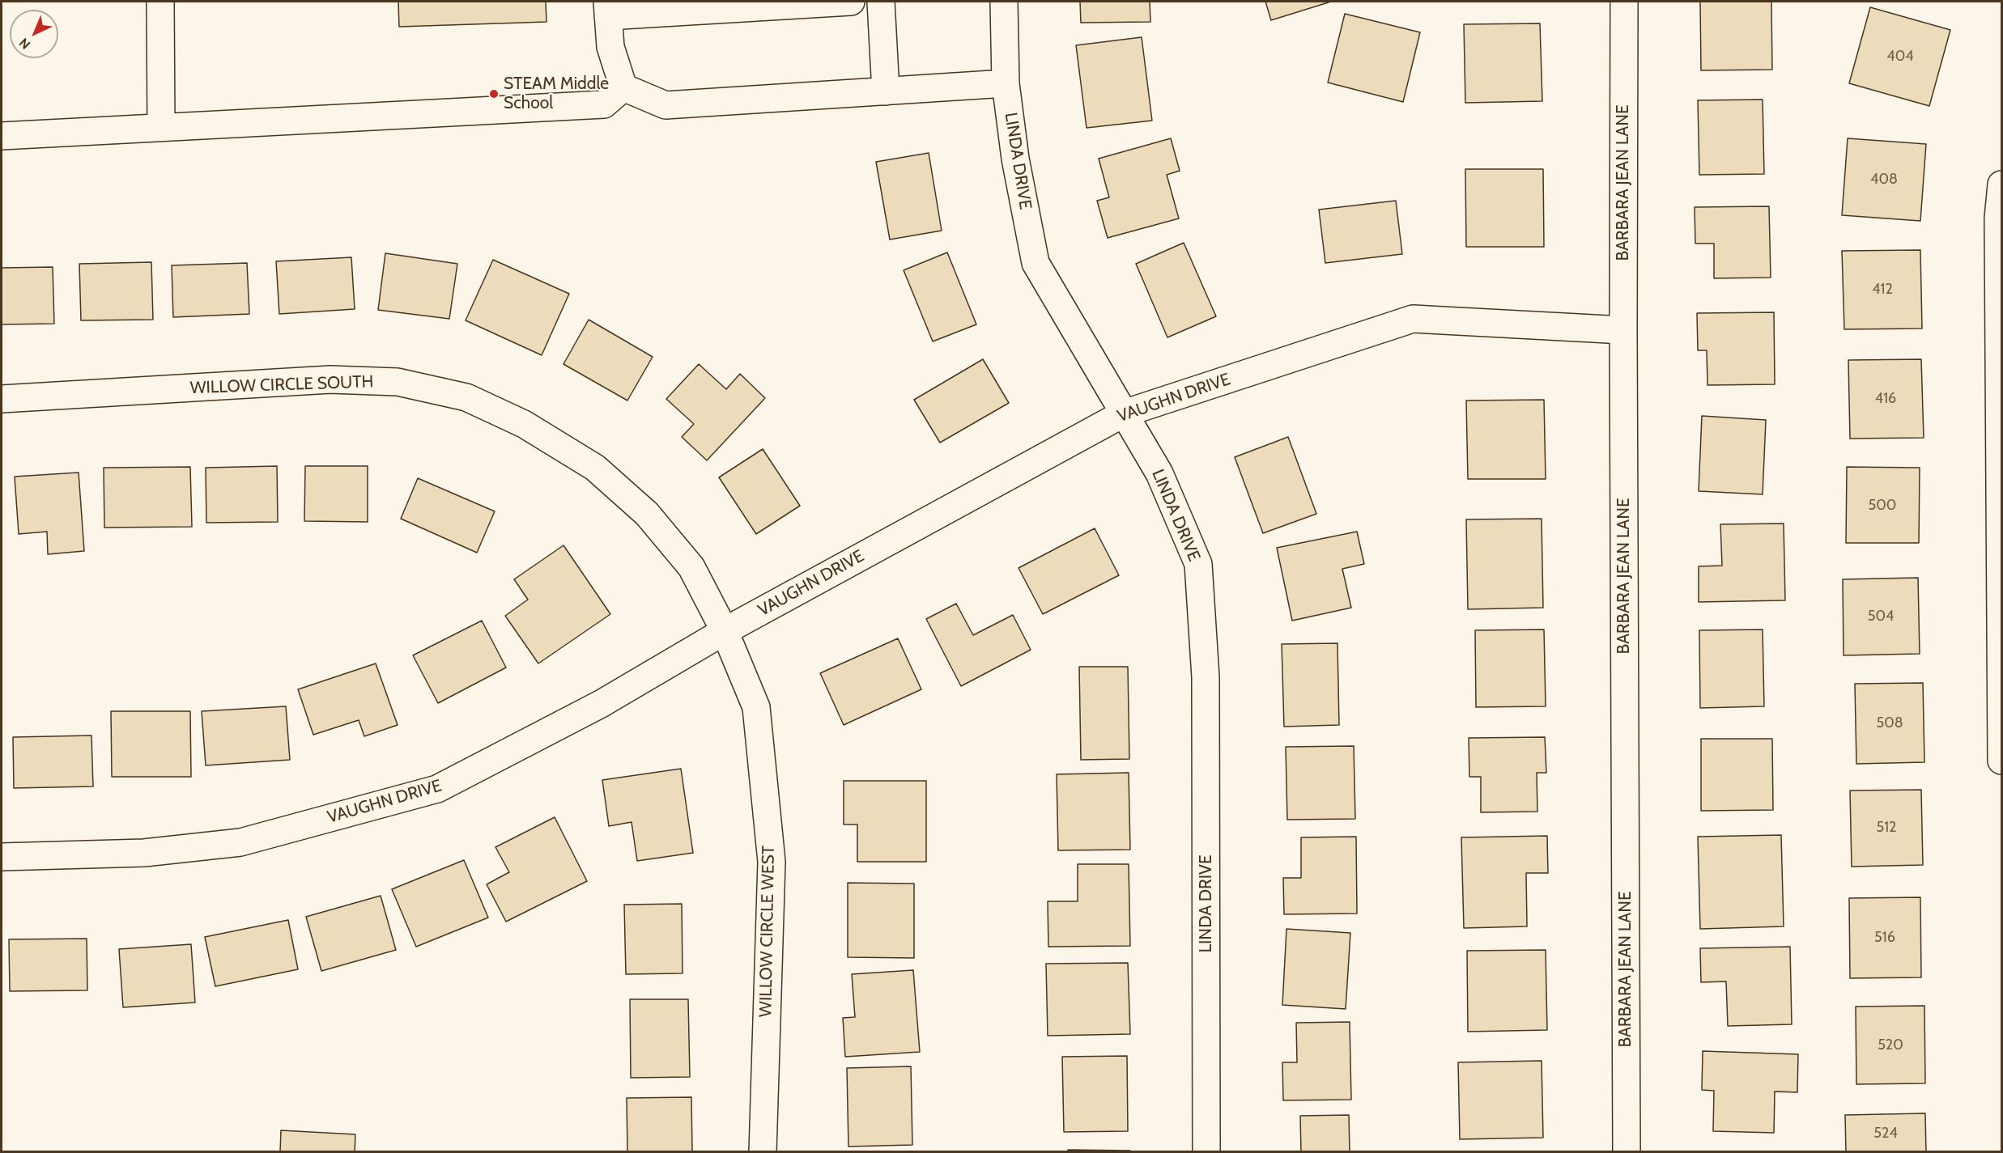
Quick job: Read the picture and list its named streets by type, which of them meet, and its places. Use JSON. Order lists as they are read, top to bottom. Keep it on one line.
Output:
{"streets":{"street":["LINDA DRIVE","BARBARA JEAN LANE","WILLOW CIRCLE SOUTH","VAUGHN DRIVE","WILLOW CIRCLE WEST"]},"crossings":[["LINDA DRIVE","VAUGHN DRIVE"],["BARBARA JEAN LANE","VAUGHN DRIVE"],["WILLOW CIRCLE SOUTH","VAUGHN DRIVE"],["WILLOW CIRCLE SOUTH","WILLOW CIRCLE WEST"],["VAUGHN DRIVE","WILLOW CIRCLE WEST"]],"places":["STEAM Middle School"],"house_numbers":["404","408","412","416","500","504","508","512","516","520","524"],"north":"bottom left"}
